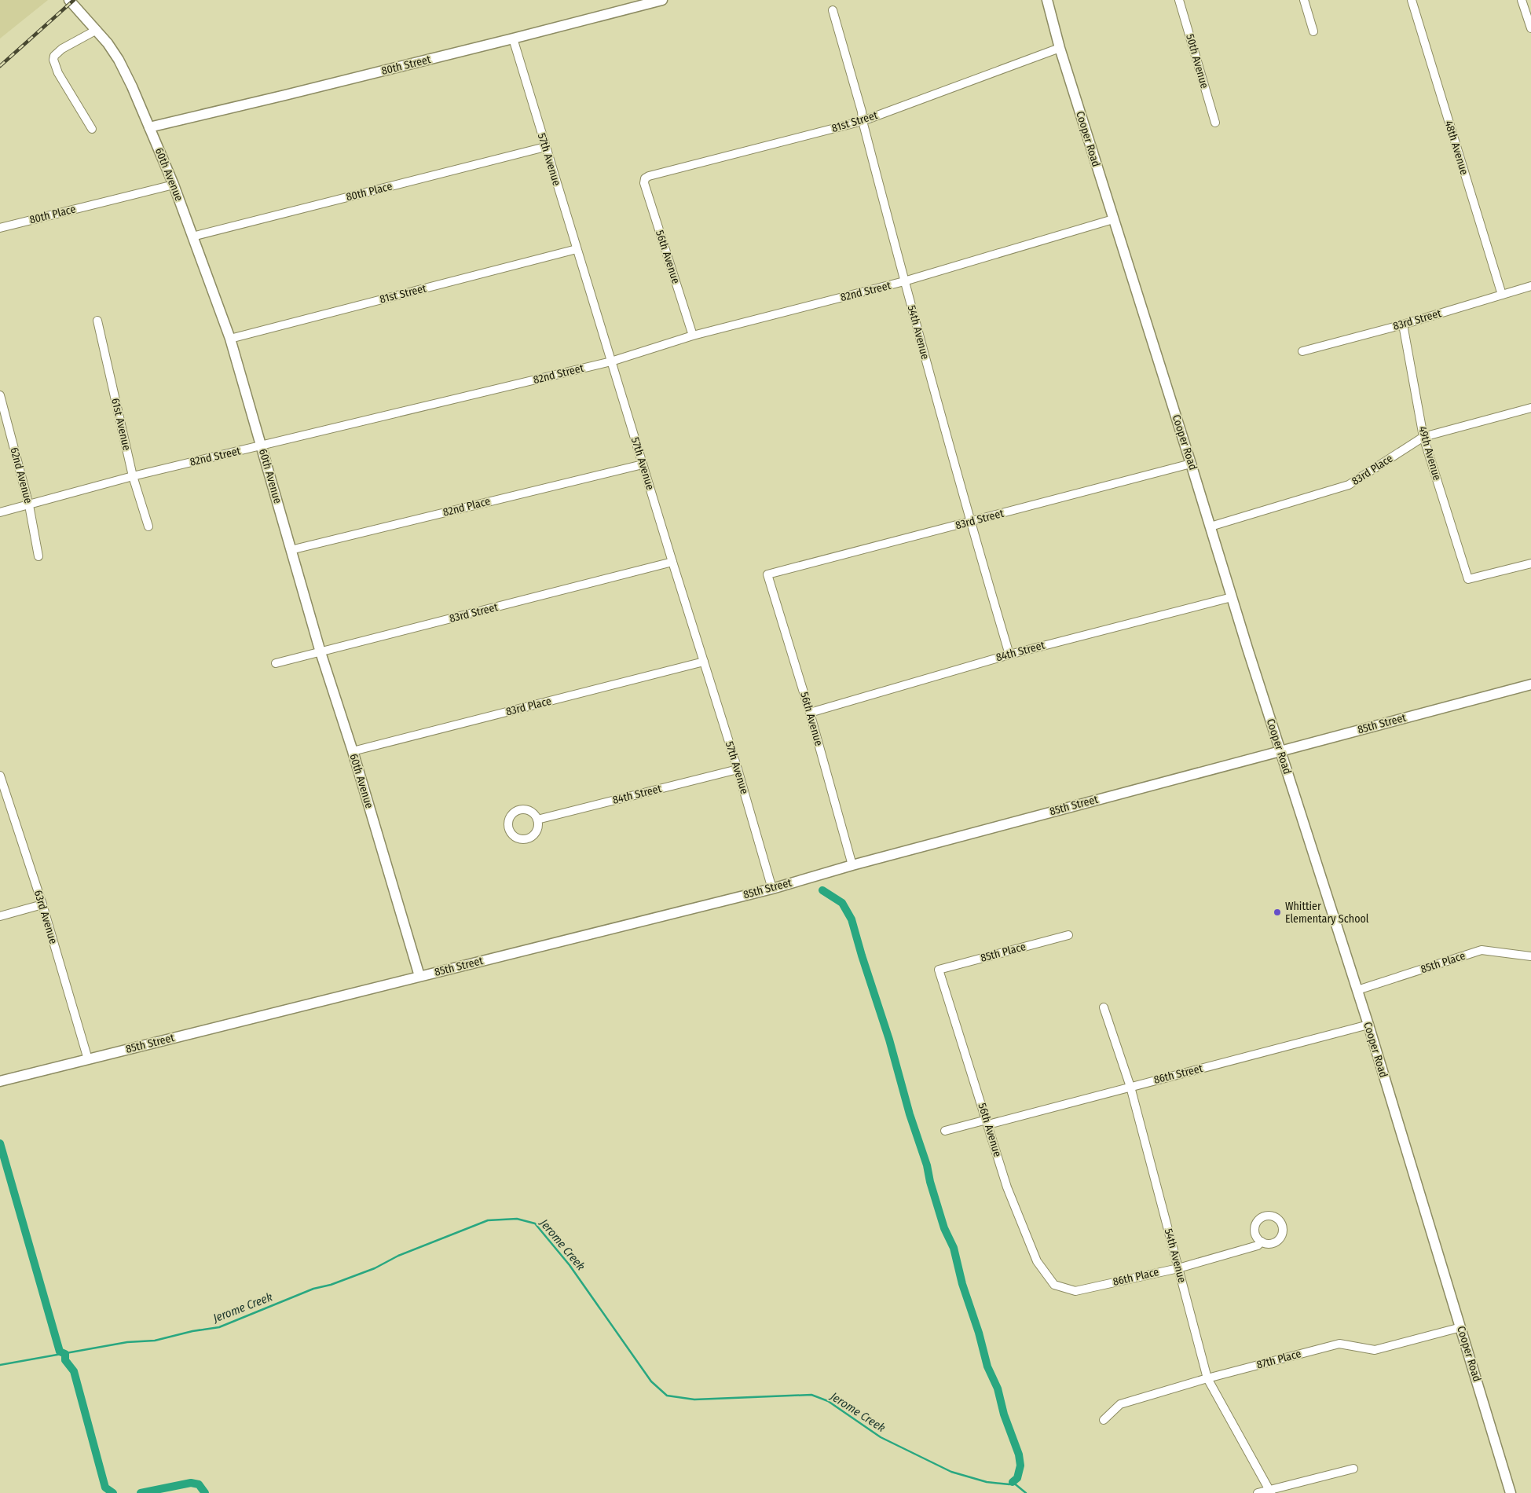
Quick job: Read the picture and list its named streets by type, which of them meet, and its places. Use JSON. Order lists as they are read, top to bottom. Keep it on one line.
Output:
{"streets":{"street":["50th Avenue","80th Street","81st Street","Cooper Road","48th Avenue","57th Avenue","60th Avenue","80th Place","56th Avenue","82nd Street","83rd Street","54th Avenue","61st Avenue","49th Avenue","83rd Place","62nd Avenue","82nd Place","84th Street","85th Street","63rd Avenue","85th Place","86th Street","86th Place","87th Place"]},"crossings":[["80th Street","57th Avenue"],["80th Street","60th Avenue"],["81st Street","Cooper Road"],["81st Street","57th Avenue"],["81st Street","60th Avenue"],["81st Street","56th Avenue"],["81st Street","54th Avenue"],["Cooper Road","82nd Street"],["Cooper Road","83rd Street"],["Cooper Road","83rd Place"],["Cooper Road","84th Street"],["Cooper Road","85th Street"],["Cooper Road","85th Place"],["Cooper Road","86th Street"],["Cooper Road","87th Place"],["48th Avenue","83rd Street"],["57th Avenue","80th Place"],["57th Avenue","82nd Street"],["57th Avenue","83rd Street"],["57th Avenue","83rd Place"],["57th Avenue","82nd Place"],["57th Avenue","84th Street"],["57th Avenue","85th Street"],["60th Avenue","80th Place"],["60th Avenue","82nd Street"],["60th Avenue","83rd Street"],["60th Avenue","83rd Place"],["60th Avenue","82nd Place"],["60th Avenue","85th Street"],["56th Avenue","82nd Street"],["56th Avenue","83rd Street"],["56th Avenue","84th Street"],["56th Avenue","85th Street"],["56th Avenue","85th Place"],["56th Avenue","86th Street"],["56th Avenue","86th Place"],["82nd Street","54th Avenue"],["82nd Street","61st Avenue"],["82nd Street","62nd Avenue"],["83rd Street","54th Avenue"],["83rd Street","49th Avenue"],["54th Avenue","84th Street"],["54th Avenue","86th Street"],["54th Avenue","86th Place"],["54th Avenue","87th Place"],["49th Avenue","83rd Place"],["85th Street","63rd Avenue"]],"water":["Jerome Creek"],"places":["Whittier Elementary School"]}
